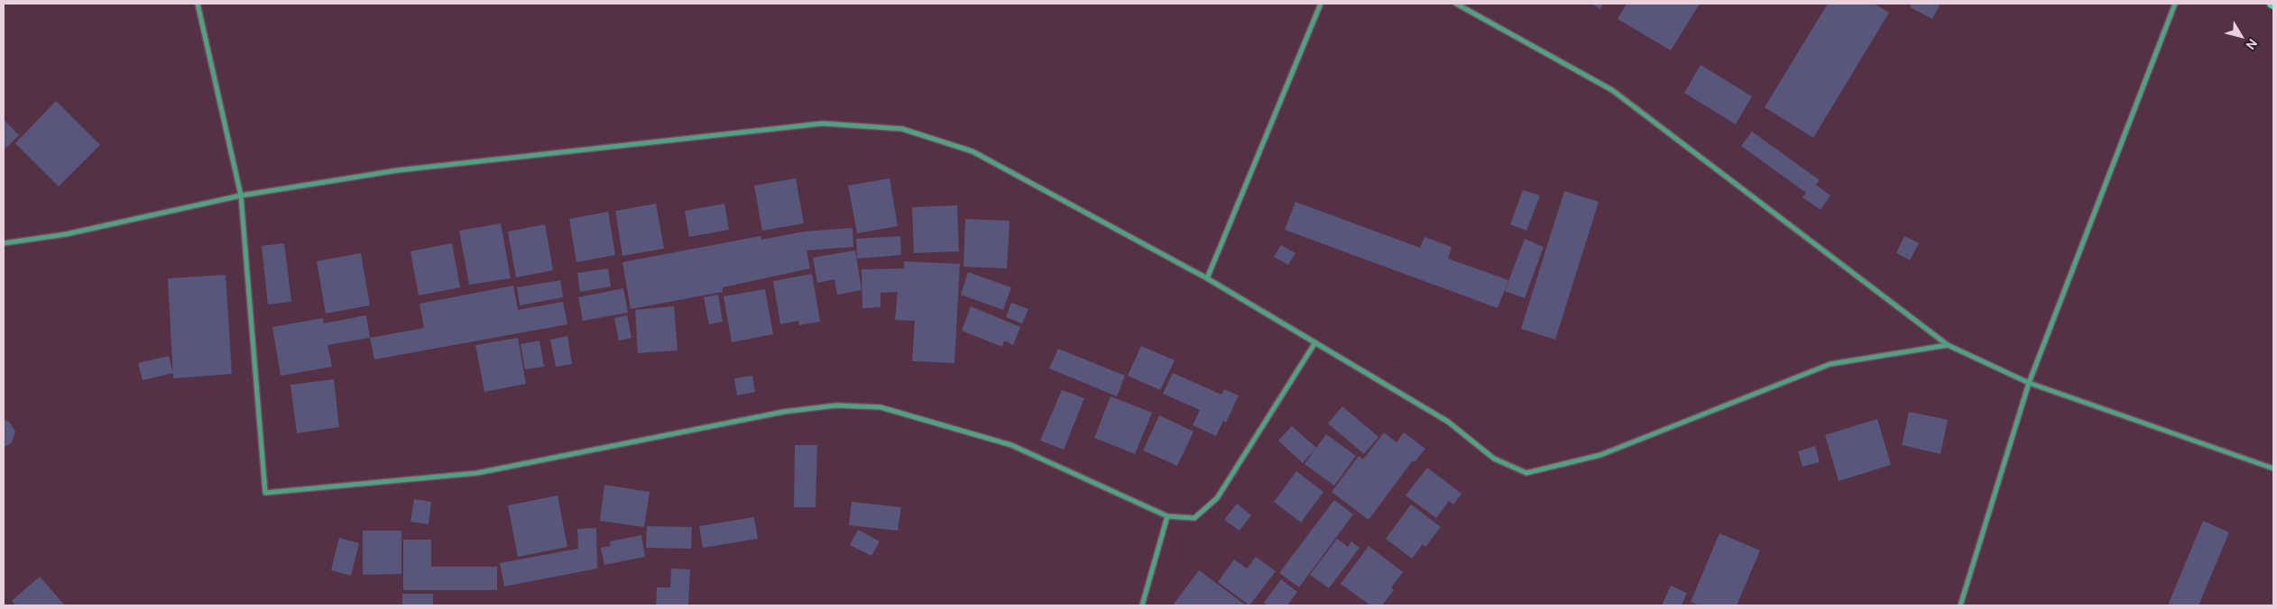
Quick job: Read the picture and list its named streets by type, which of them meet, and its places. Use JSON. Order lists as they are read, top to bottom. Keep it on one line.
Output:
{"north":"bottom right"}
